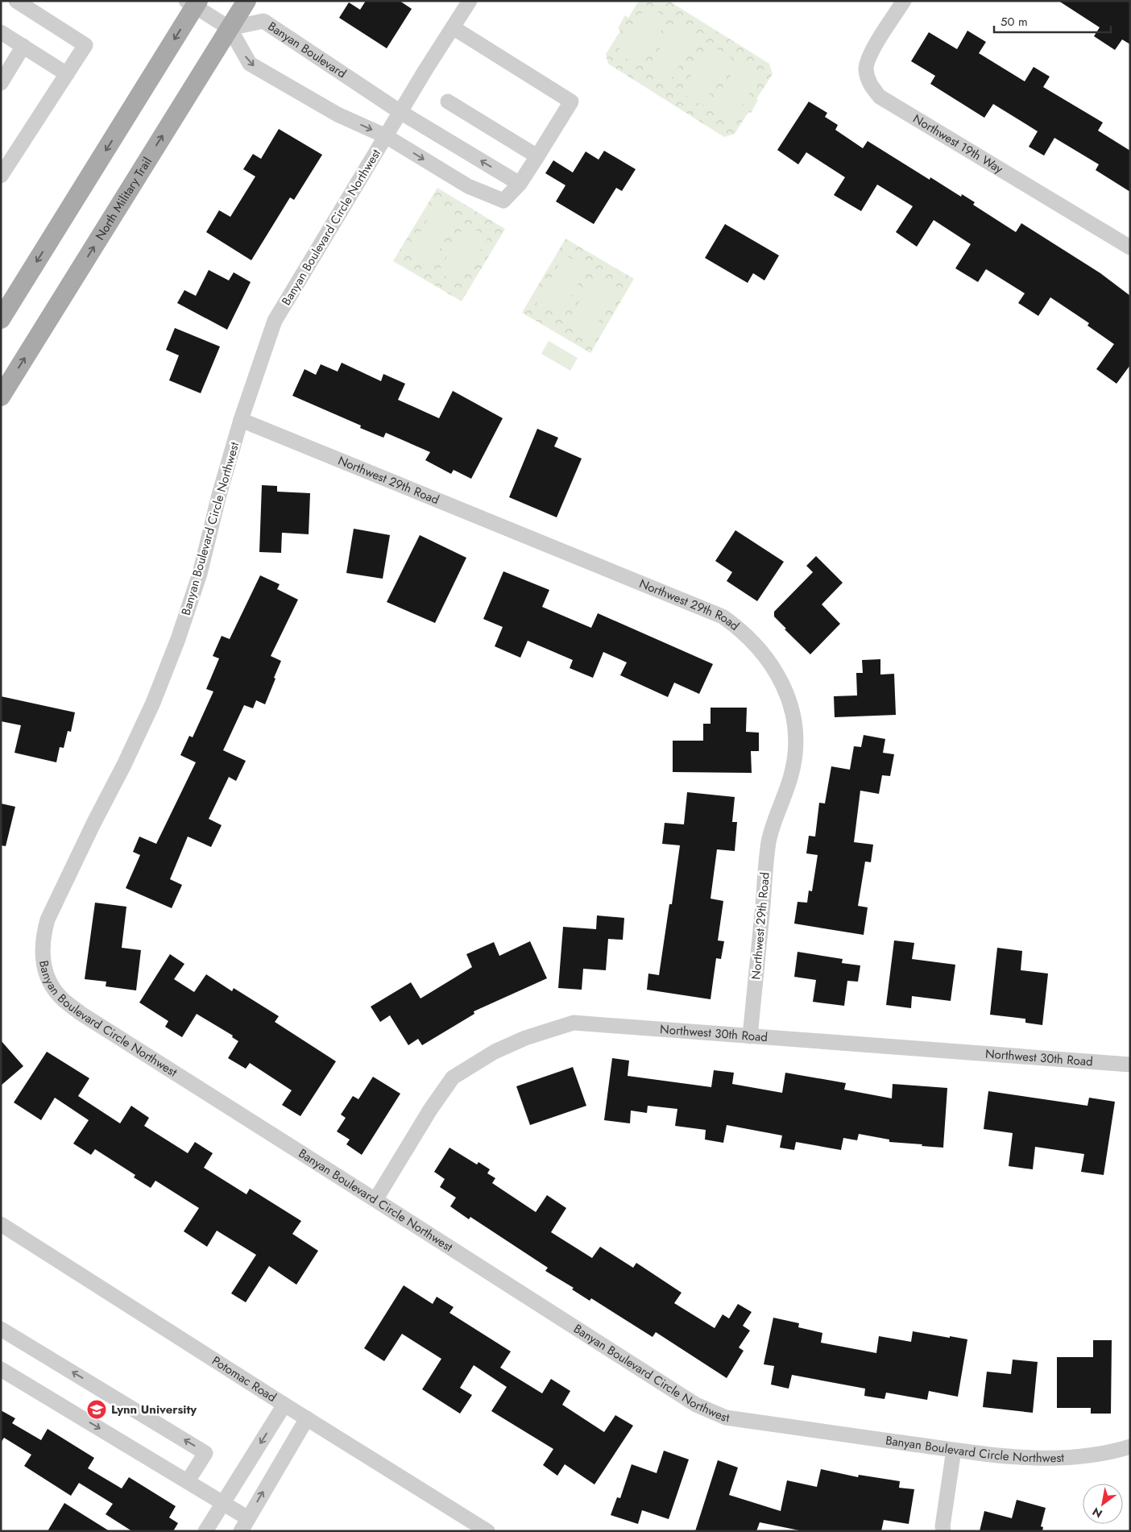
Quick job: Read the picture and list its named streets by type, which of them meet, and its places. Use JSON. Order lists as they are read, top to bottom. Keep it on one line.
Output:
{"streets":{"main road":["North Military Trail"],"street":["Banyan Boulevard","Northwest 19th Way","Banyan Boulevard Circle Northwest","Northwest 29th Road","Northwest 30th Road","Potomac Road"]},"crossings":[["Banyan Boulevard","North Military Trail"],["Banyan Boulevard","Banyan Boulevard Circle Northwest"],["Banyan Boulevard Circle Northwest","Northwest 29th Road"],["Banyan Boulevard Circle Northwest","Northwest 30th Road"],["Northwest 29th Road","Northwest 30th Road"]],"places":{"school or university":["Lynn University"]},"scale_bar":"50 m","north":"bottom left"}
